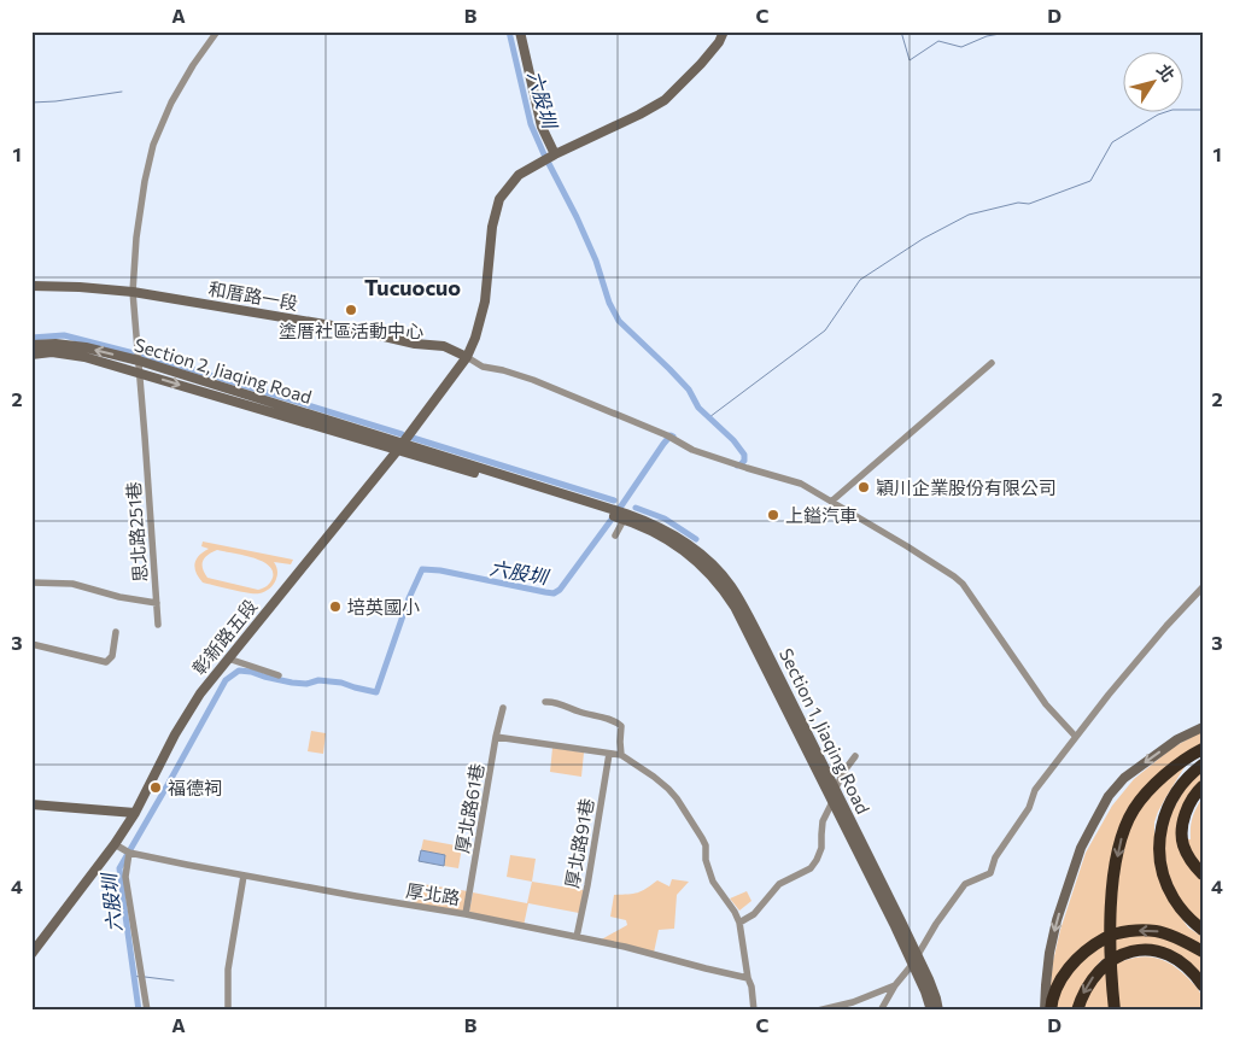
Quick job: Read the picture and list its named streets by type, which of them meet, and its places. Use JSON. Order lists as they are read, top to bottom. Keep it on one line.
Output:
{"streets":{"street":["和厝路一段","Section 2, Jiaqing Road","思北路251巷","彰新路五段","Section 1, Jiaqing Road","厚北路61巷","厚北路91巷","厚北路"]},"crossings":[["和厝路一段","思北路251巷"],["和厝路一段","彰新路五段"],["Section 2, Jiaqing Road","思北路251巷"],["Section 2, Jiaqing Road","彰新路五段"],["彰新路五段","厚北路"],["厚北路61巷","厚北路"],["厚北路91巷","厚北路"]],"districts":["Tucuocuo"],"water":["六股圳"],"places":["塗厝社區活動中心","穎川企業股份有限公司","上鎰汽車","培英國小","福德祠"],"north":"top right","grid":{"columns":["A","B","C","D"],"rows":["1","2","3","4"]}}
